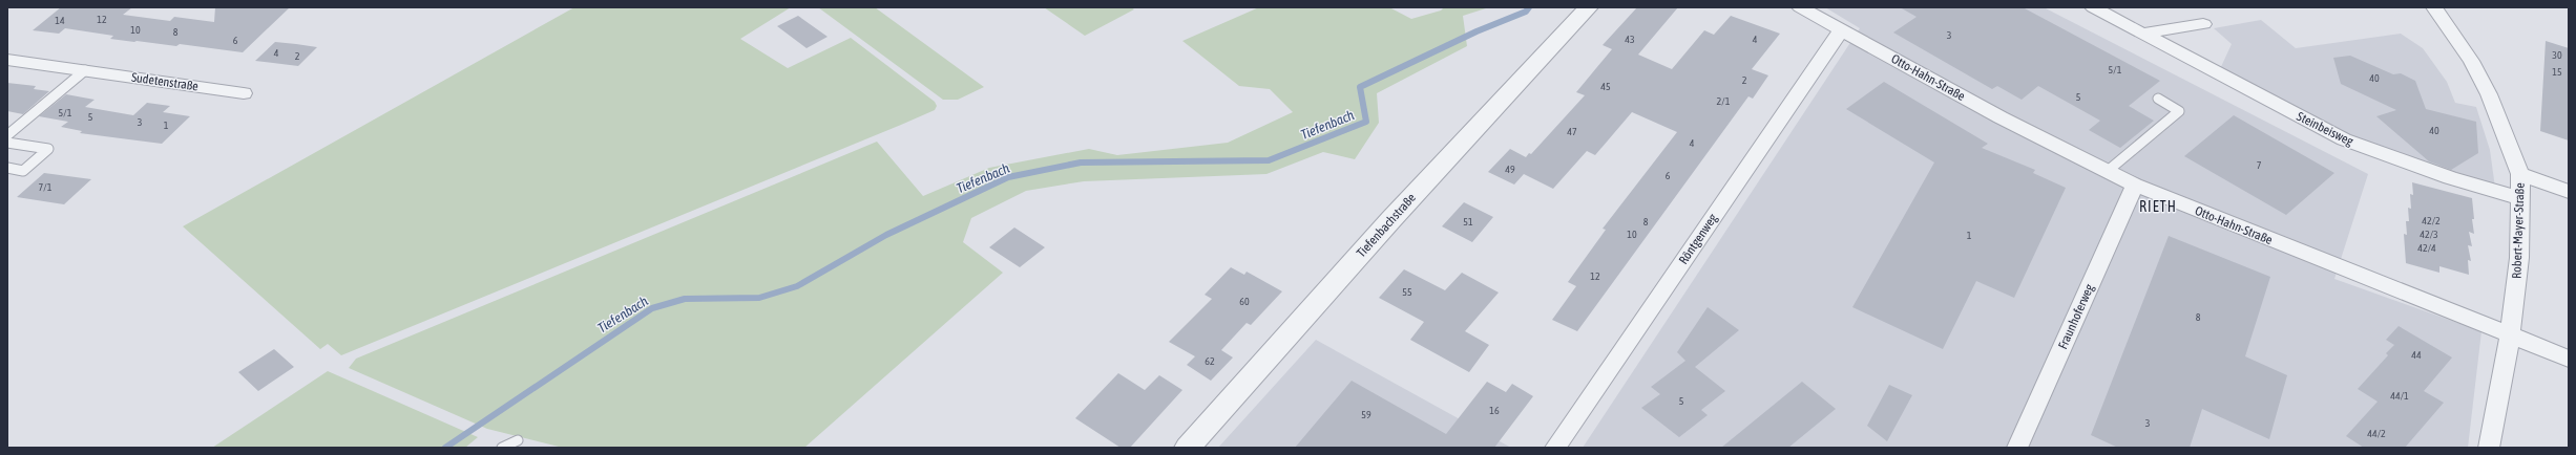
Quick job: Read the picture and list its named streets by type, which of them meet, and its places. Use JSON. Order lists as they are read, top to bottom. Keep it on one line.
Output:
{"streets":{"street":["Otto-Hahn-Straße","Sudetenstraße","Steinbeisweg","Tiefenbachstraße","Robert-Mayer-Straße","Röntgenweg","Fraunhoferweg"]},"crossings":[["Otto-Hahn-Straße","Robert-Mayer-Straße"],["Otto-Hahn-Straße","Röntgenweg"],["Otto-Hahn-Straße","Fraunhoferweg"],["Steinbeisweg","Robert-Mayer-Straße"]],"districts":["RIETH"],"water":["Tiefenbach"],"house_numbers":["12","14","10","8","3","43","4","6","4","30","2","5/1","15","40","2","45","5","2/1","5/1","5","3","1","40","47","4","7","49","6","7/1","42/2","51","8","10","42/3","1","42/4","12","55","60","8","44","62","44/1","5","16","59","3","44/2"]}
